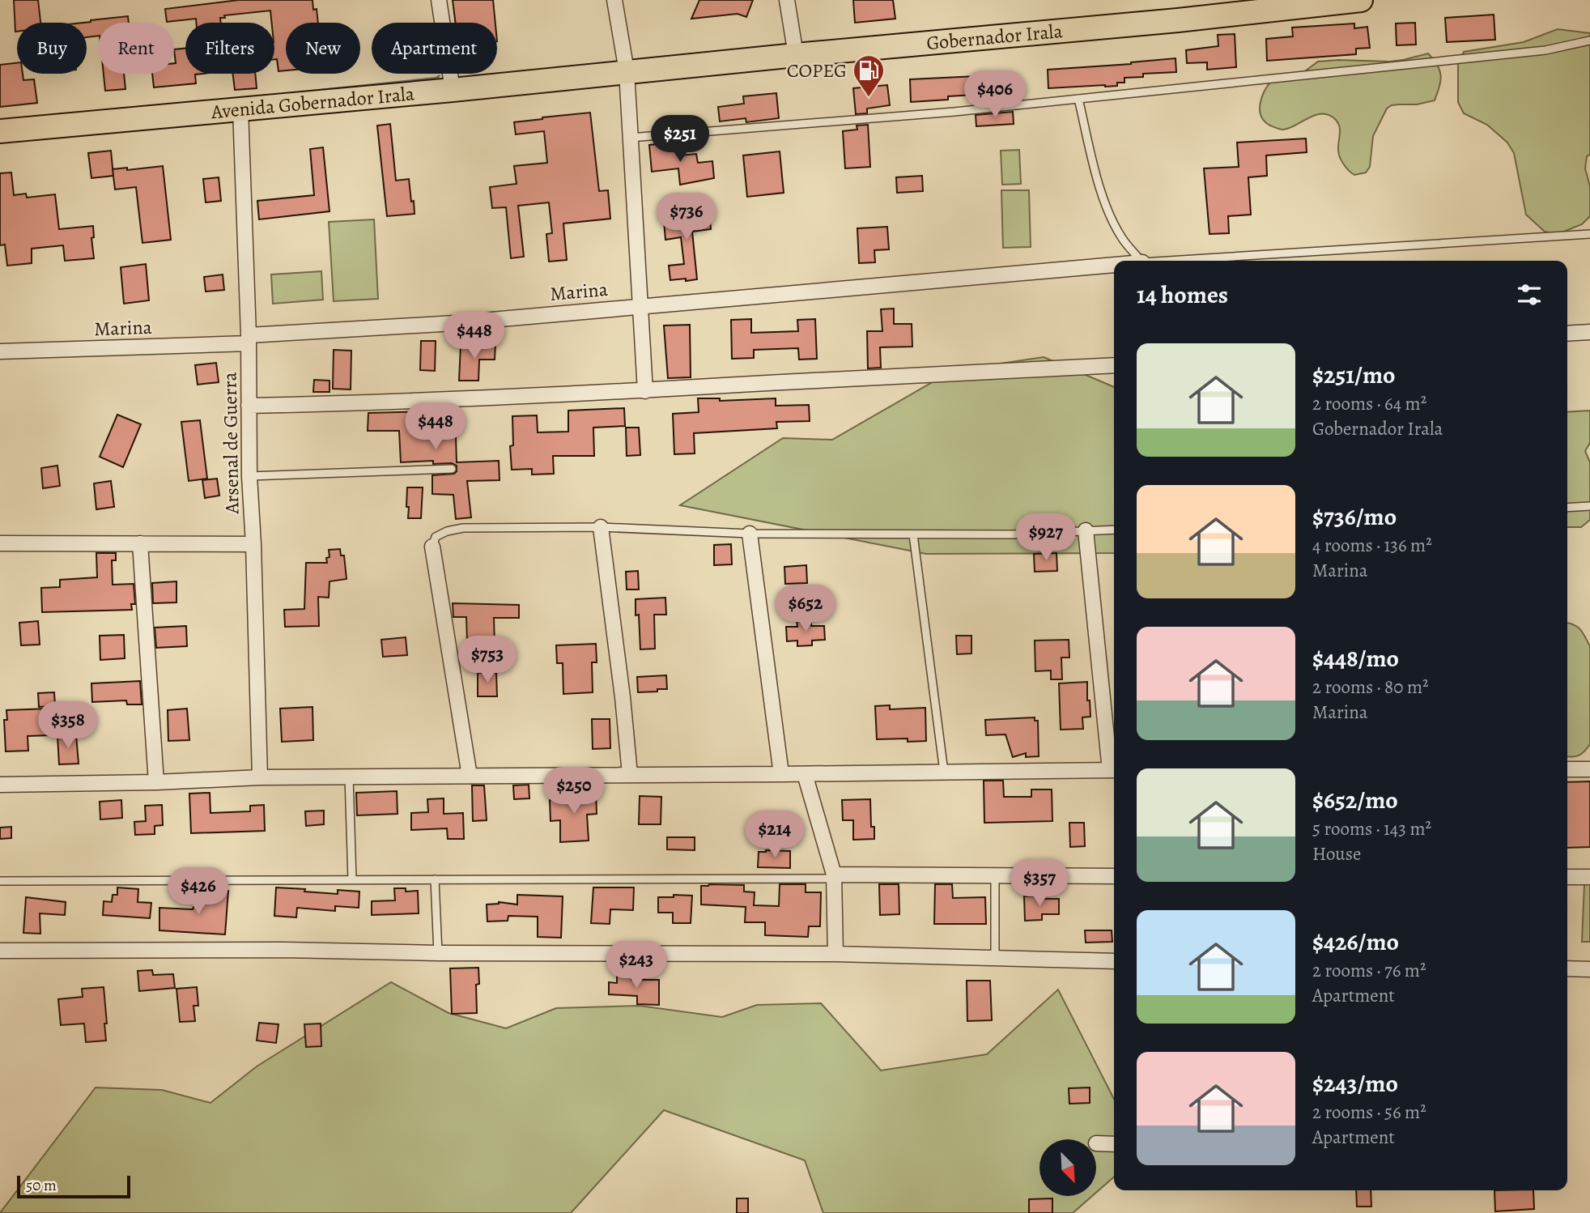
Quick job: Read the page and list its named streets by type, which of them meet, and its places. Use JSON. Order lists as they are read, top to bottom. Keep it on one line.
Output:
{"streets":{"main road":["Gobernador Irala","Avenida Gobernador Irala"],"street":["Marina","Arsenal de Guerra"]},"crossings":[["Gobernador Irala","Avenida Gobernador Irala"],["Avenida Gobernador Irala","Arsenal de Guerra"],["Marina","Arsenal de Guerra"]],"places":{"fuel station":["COPEG"]},"scale_bar":"50 m","north":"bottom right","page":{"chip":["Buy","Rent","Filters","New","Apartment"],"price":["$406","$251","$736","$448","$448","$927","$652","$753","$358","$250","$214","$357","$426","$243"],"heading":"14 homes","list":[{"name":"$251/mo","note":"2 rooms · 64 m² · Gobernador Irala"},{"name":"$736/mo","note":"4 rooms · 136 m² · Marina"},{"name":"$448/mo","note":"2 rooms · 80 m² · Marina"},{"name":"$652/mo","note":"5 rooms · 143 m² · House"},{"name":"$426/mo","note":"2 rooms · 76 m² · Apartment"},{"name":"$243/mo","note":"2 rooms · 56 m² · Apartment"}],"scale":"50 m"}}
